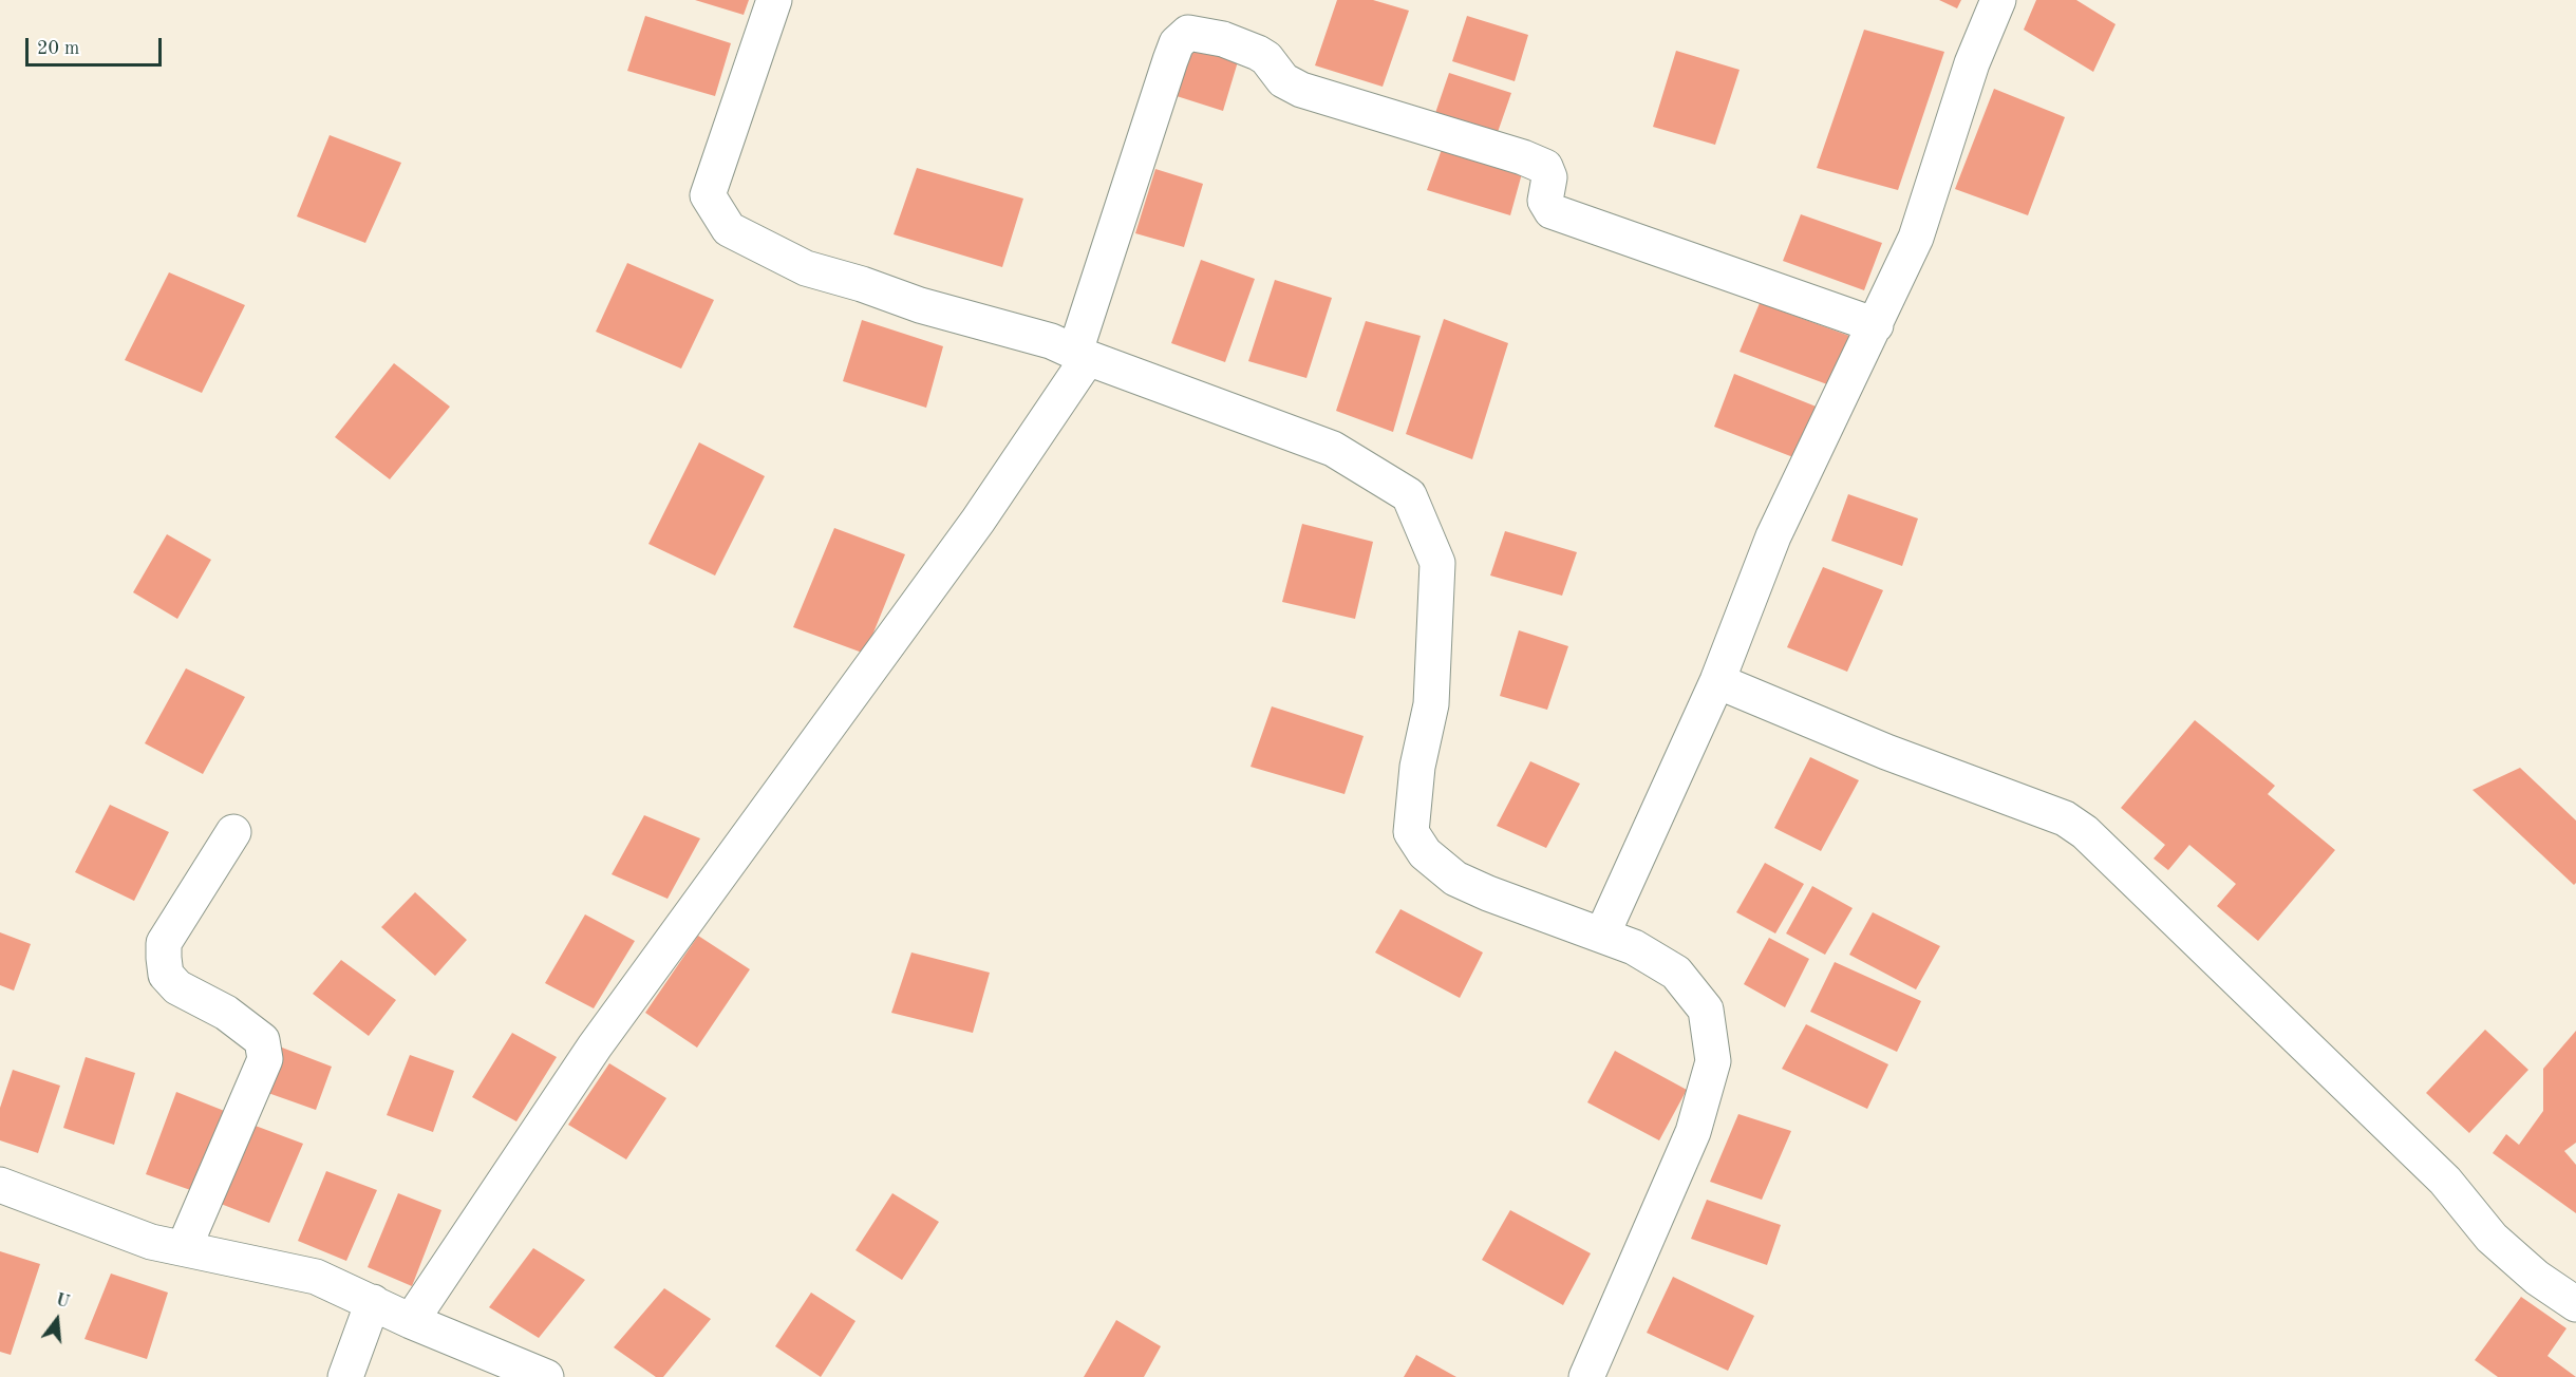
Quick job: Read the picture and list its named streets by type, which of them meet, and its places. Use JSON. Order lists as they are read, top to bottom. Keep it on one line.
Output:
{"scale_bar":"20 m","north":"top"}
